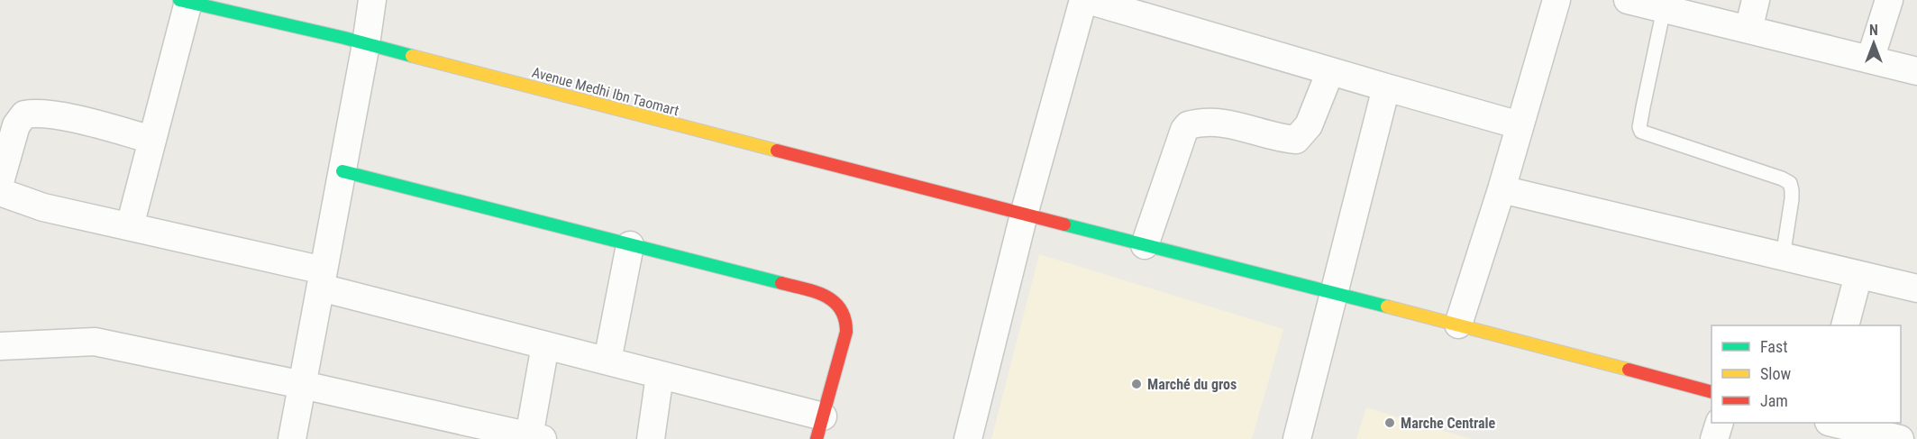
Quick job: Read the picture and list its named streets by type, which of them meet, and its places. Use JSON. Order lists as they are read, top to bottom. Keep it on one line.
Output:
{"streets":{"street":["Avenue Medhi Ibn Taomart"]},"places":["Marché du gros","Marche Centrale"],"legend":["Fast","Slow","Jam"],"north":"top"}
